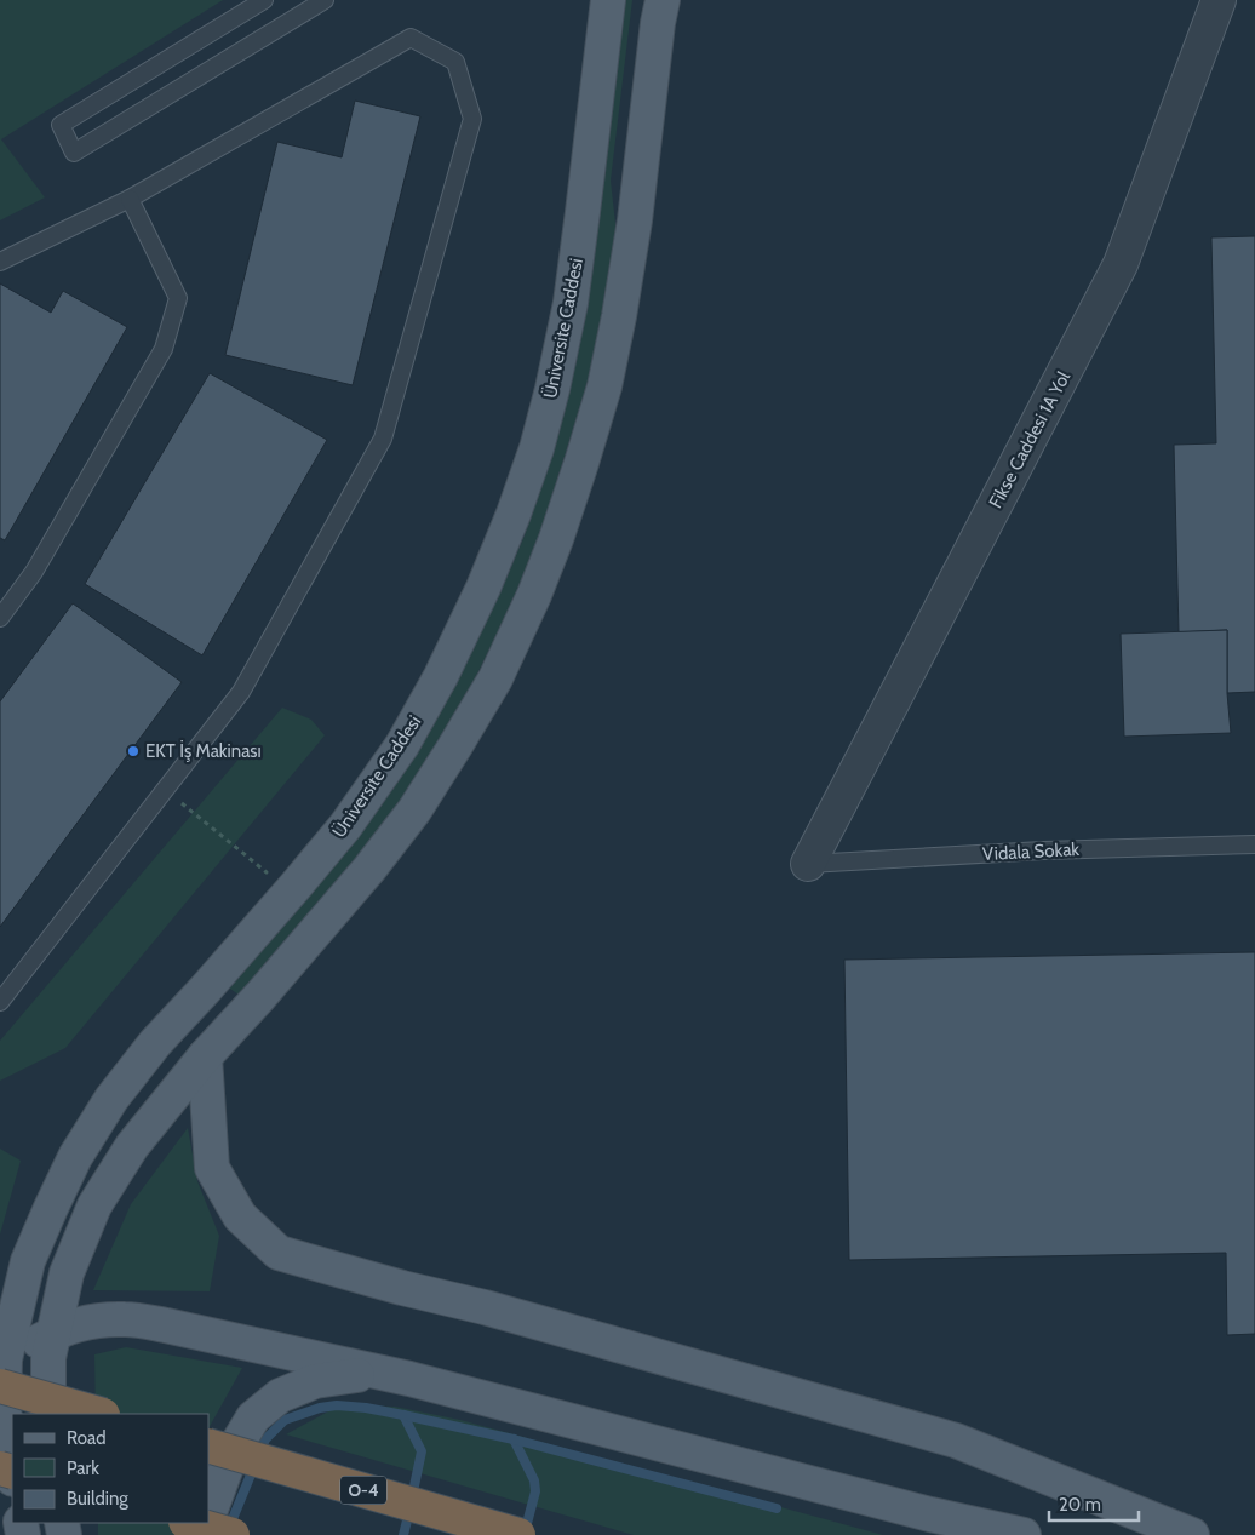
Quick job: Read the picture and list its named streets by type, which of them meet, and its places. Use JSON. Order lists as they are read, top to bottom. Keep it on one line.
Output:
{"streets":{"highway":["O-4"],"main road":["Üniversite Caddesi"],"street":["Fikse Caddesi 1A Yol"],"lane":["Vidala Sokak"]},"crossings":[["Fikse Caddesi 1A Yol","Vidala Sokak"]],"places":["EKT İş Makinası"],"legend":["Road","Park","Building"],"scale_bar":"20 m"}
